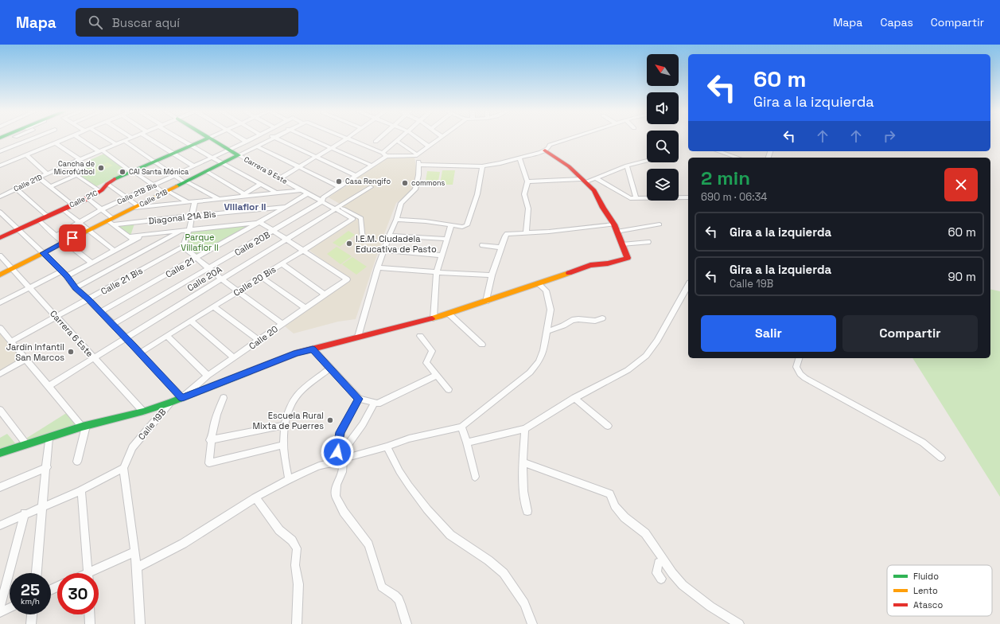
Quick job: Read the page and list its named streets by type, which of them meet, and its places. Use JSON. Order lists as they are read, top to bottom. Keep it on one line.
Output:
{"streets":{"street":["Carrera 9 Este","Calle 21D","Calle 21B Bis","Calle 21B","Calle 21C","Diagonal 21A Bis","Calle 20B","Calle 21","Calle 20A","Calle 21 Bis","Calle 20 Bis","Carrera 6 Este","Calle 20","Calle 19B"]},"crossings":[["Carrera 9 Este","Calle 21B Bis"],["Carrera 9 Este","Calle 21B"],["Carrera 9 Este","Calle 21C"],["Carrera 9 Este","Calle 20B"],["Carrera 9 Este","Calle 21"],["Carrera 9 Este","Calle 20A"],["Carrera 9 Este","Calle 20 Bis"],["Calle 21B","Diagonal 21A Bis"],["Calle 21B","Carrera 6 Este"],["Diagonal 21A Bis","Calle 21"],["Calle 20A","Calle 20 Bis"],["Calle 20A","Carrera 6 Este"],["Calle 21 Bis","Carrera 6 Este"],["Calle 20 Bis","Calle 20"],["Calle 20","Calle 19B"]],"districts":["Villaflor II"],"parks":["Parque Villaflor II"],"places":["Cancha de Microfútbol","CAI Santa Mónica","Casa Rengifo","commons","I.E.M. Ciudadela Educativa de Pasto","Jardín Infantil San Marcos","Escuela Rural Mixta de Puerres"],"legend":["Fluido","Lento","Atasco"],"north":"top left","page":{"header":"Mapa","search":"Buscar aquí","nav":["Mapa","Capas","Compartir"],"turn":["60 m","Gira a la izquierda"],"heading":["2 min","690 m · 06:34"],"list":[{"name":"Gira a la izquierda","value":"60 m"},{"name":"Gira a la izquierda","note":"Calle 19B","value":"90 m"}],"buttons":["Salir","Compartir"],"speed":"25 km/h","limit":"30"}}
